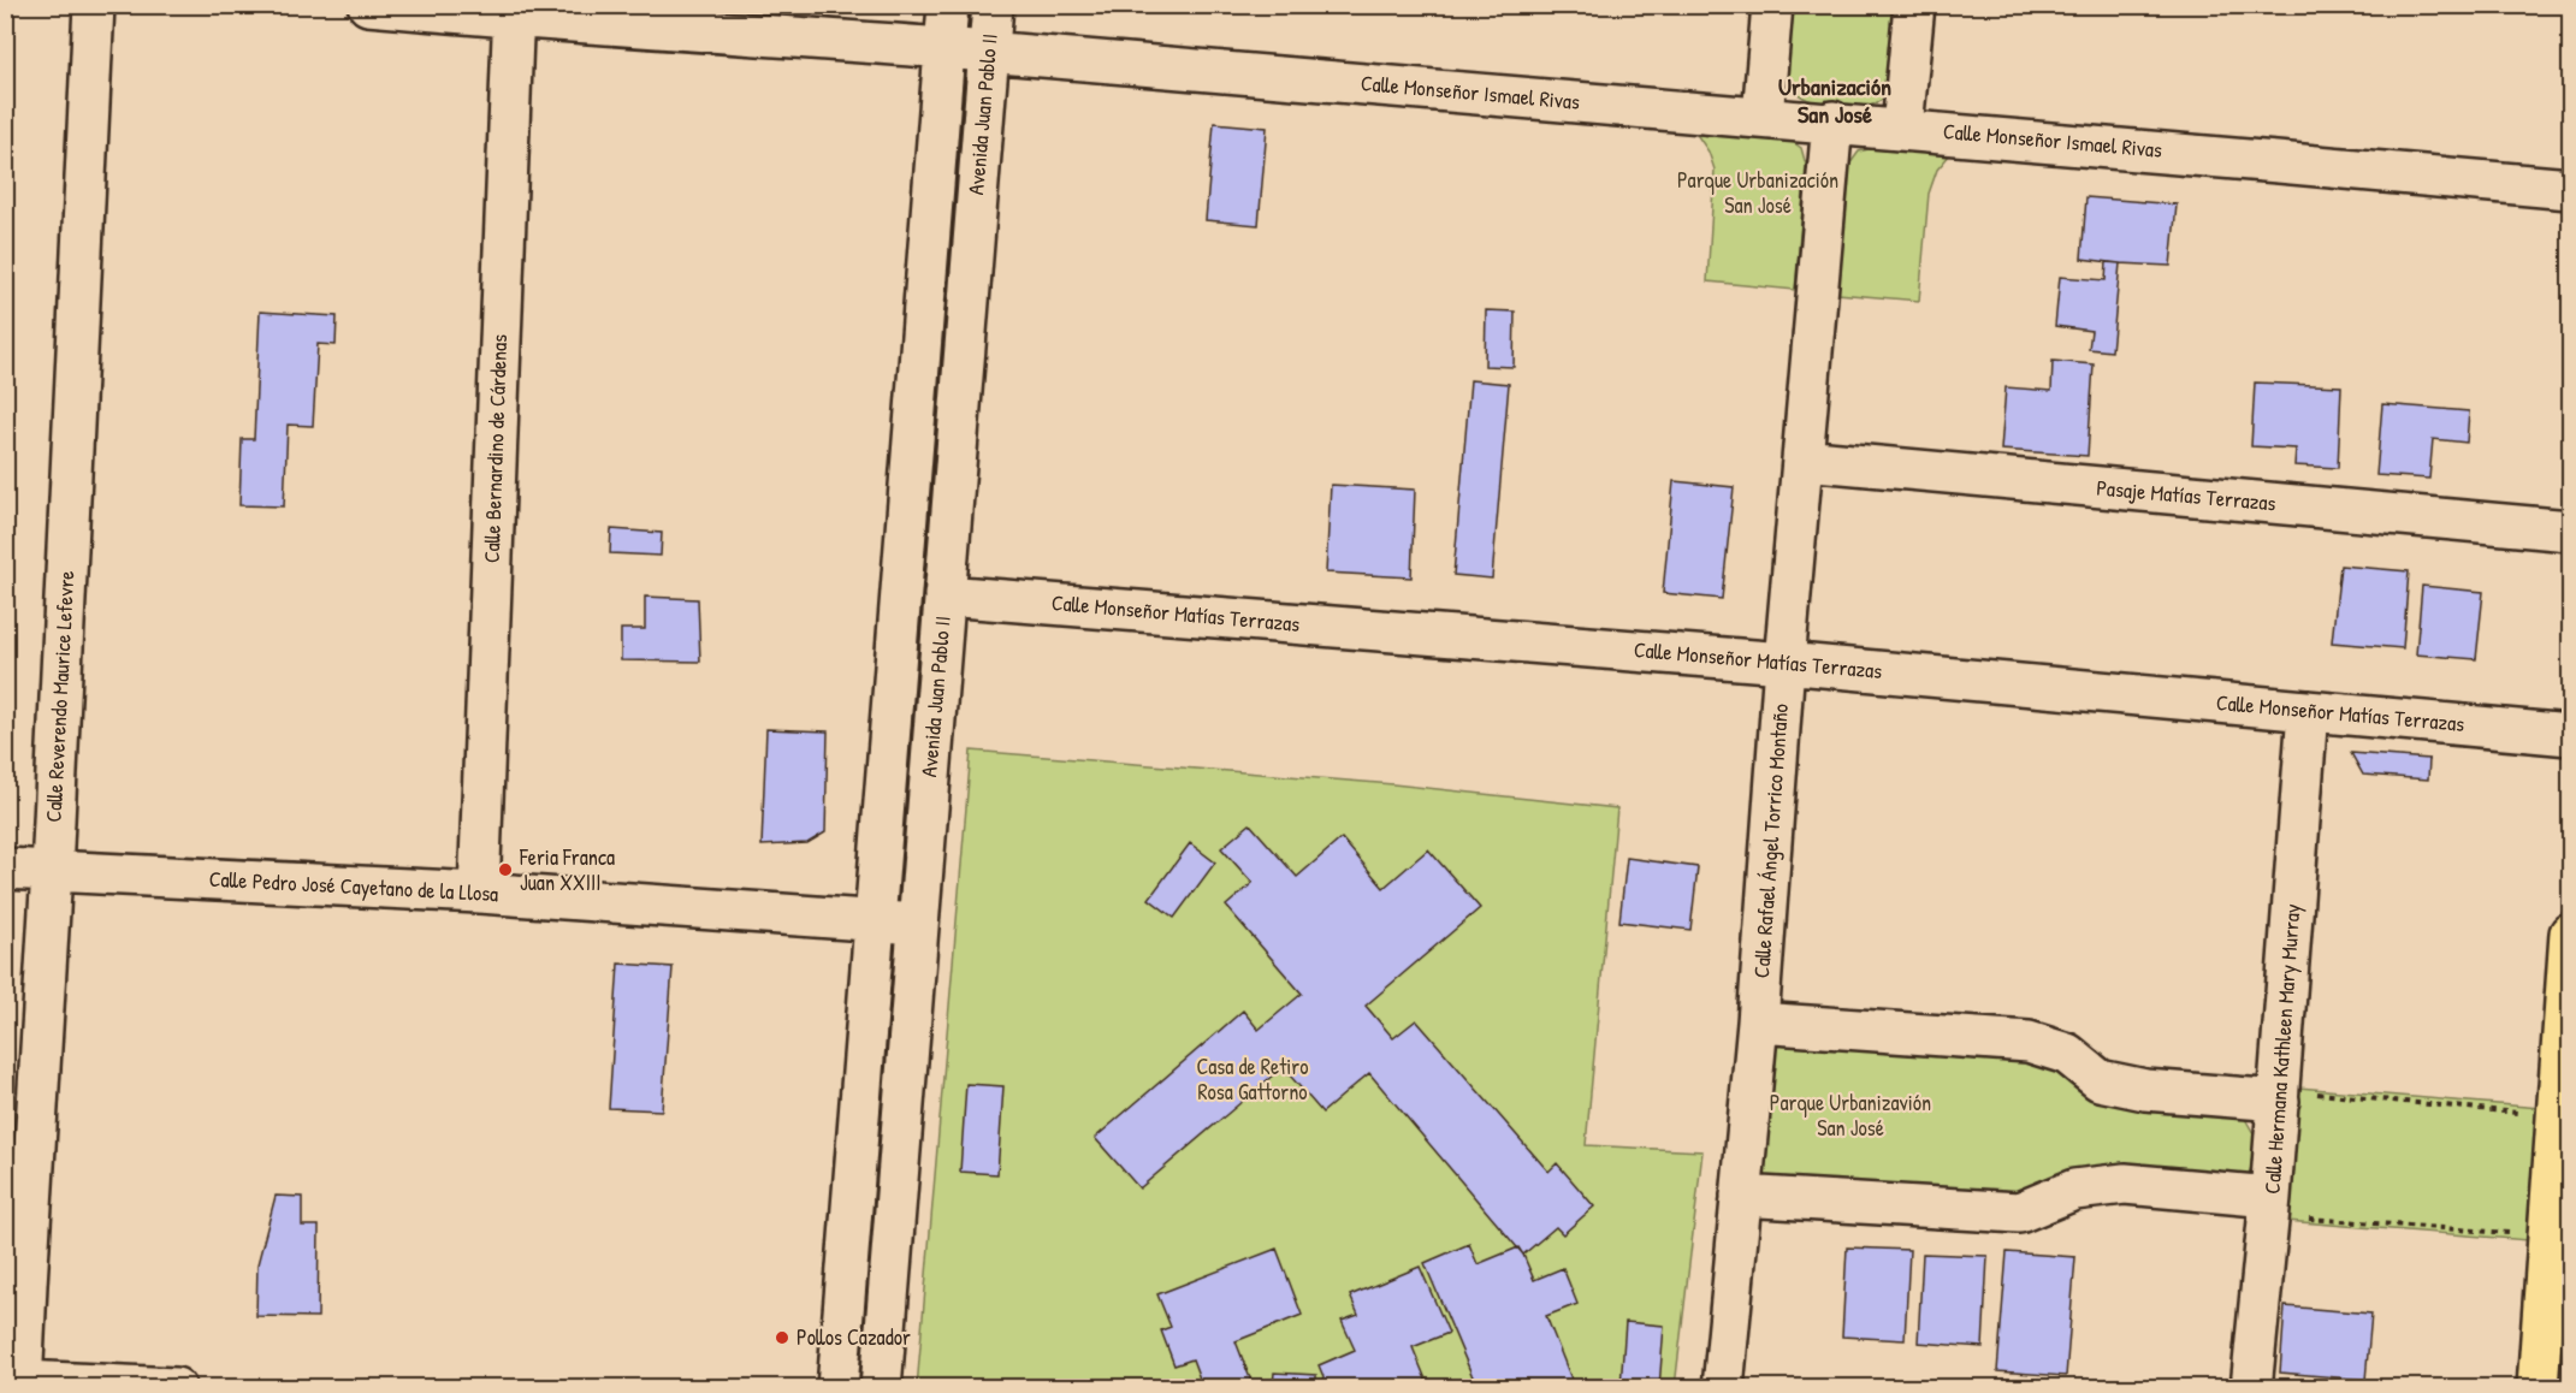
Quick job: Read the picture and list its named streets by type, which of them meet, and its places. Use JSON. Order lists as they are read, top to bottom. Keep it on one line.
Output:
{"streets":{"street":["Calle Monseñor Ismael Rivas","Avenida Juan Pablo II","Calle Bernardino de Cárdenas","Pasaje Matías Terrazas","Calle Monseñor Matías Terrazas","Calle Reverendo Maurice Lefevre","Calle Rafael Ángel Torrico Montaño","Calle Pedro José Cayetano de la Llosa","Calle Hermana Kathleen Mary Murray"]},"crossings":[["Calle Monseñor Ismael Rivas","Avenida Juan Pablo II"],["Calle Monseñor Ismael Rivas","Calle Bernardino de Cárdenas"],["Calle Monseñor Ismael Rivas","Calle Rafael Ángel Torrico Montaño"],["Avenida Juan Pablo II","Calle Monseñor Matías Terrazas"],["Avenida Juan Pablo II","Calle Pedro José Cayetano de la Llosa"],["Calle Bernardino de Cárdenas","Calle Pedro José Cayetano de la Llosa"],["Pasaje Matías Terrazas","Calle Rafael Ángel Torrico Montaño"],["Calle Monseñor Matías Terrazas","Calle Rafael Ángel Torrico Montaño"],["Calle Monseñor Matías Terrazas","Calle Hermana Kathleen Mary Murray"],["Calle Reverendo Maurice Lefevre","Calle Pedro José Cayetano de la Llosa"]],"districts":["Urbanización San José"],"parks":["Parque Urbanización San José","Casa de Retiro Rosa Gattorno","Parque Urbanizavión San José"],"places":["Feria Franca Juan XXIII","Pollos Cazador"]}
